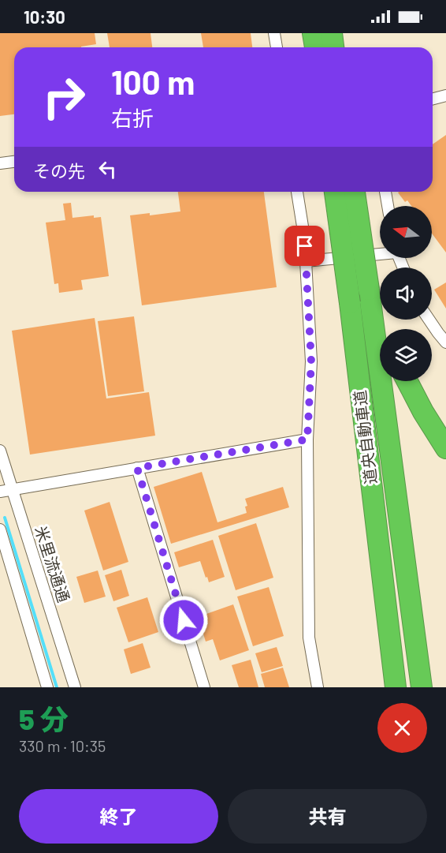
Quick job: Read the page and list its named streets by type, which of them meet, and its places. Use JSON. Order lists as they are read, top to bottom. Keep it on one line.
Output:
{"streets":{"highway":["道央自動車道"],"street":["米里流通通"]},"north":"left","page":{"status":"10:30","turn":["100 m","右折"],"then":"その先","heading":["5 分","330 m · 10:35"],"buttons":["終了","共有"]}}
